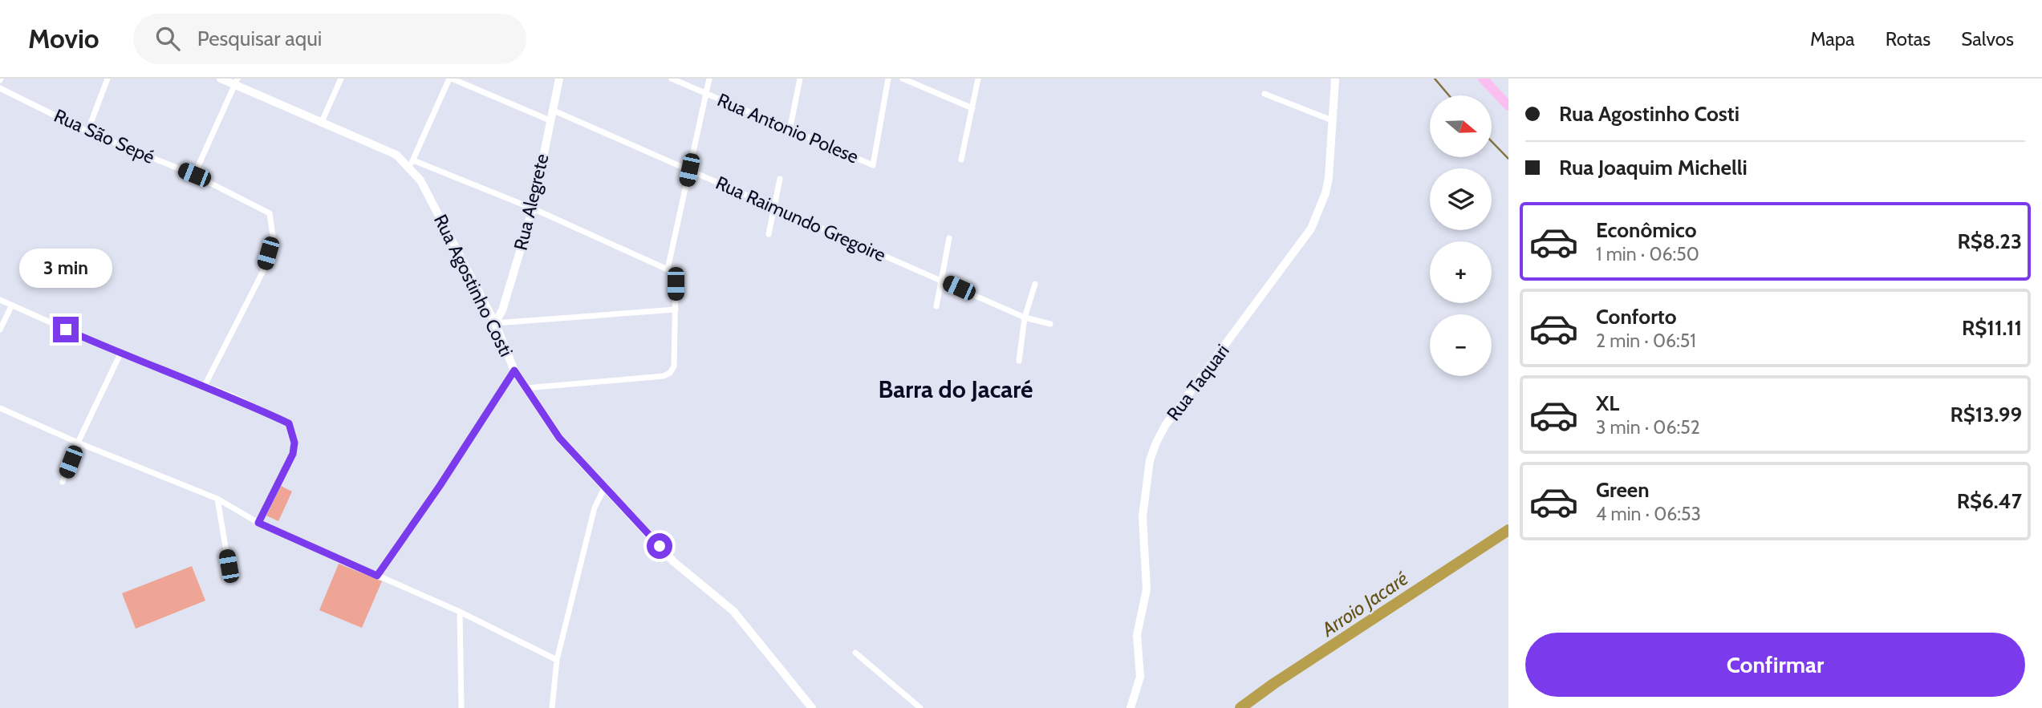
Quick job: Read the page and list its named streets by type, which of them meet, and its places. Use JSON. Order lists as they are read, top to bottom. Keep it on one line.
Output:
{"streets":{"street":["Rua Antonio Polese","Rua São Sepé","Rua Alegrete","Rua Raimundo Gregoire","Rua Agostinho Costi","Rua Taquari"]},"crossings":[["Rua Alegrete","Rua Raimundo Gregoire"],["Rua Alegrete","Rua Agostinho Costi"]],"districts":["Barra do Jacaré"],"water":["Arroio Jacaré"],"north":"right","page":{"header":"Movio","search":"Pesquisar aqui","nav":["Mapa","Rotas","Salvos"],"banner":["Rua Agostinho Costi","Rua Joaquim Michelli"],"map_buttons":["+","−"],"list":[{"name":"Econômico","note":"1 min · 06:50","value":"R$8.23"},{"name":"Conforto","note":"2 min · 06:51","value":"R$11.11"},{"name":"XL","note":"3 min · 06:52","value":"R$13.99"},{"name":"Green","note":"4 min · 06:53","value":"R$6.47"}],"bubble":"3 min","buttons":"Confirmar"}}
